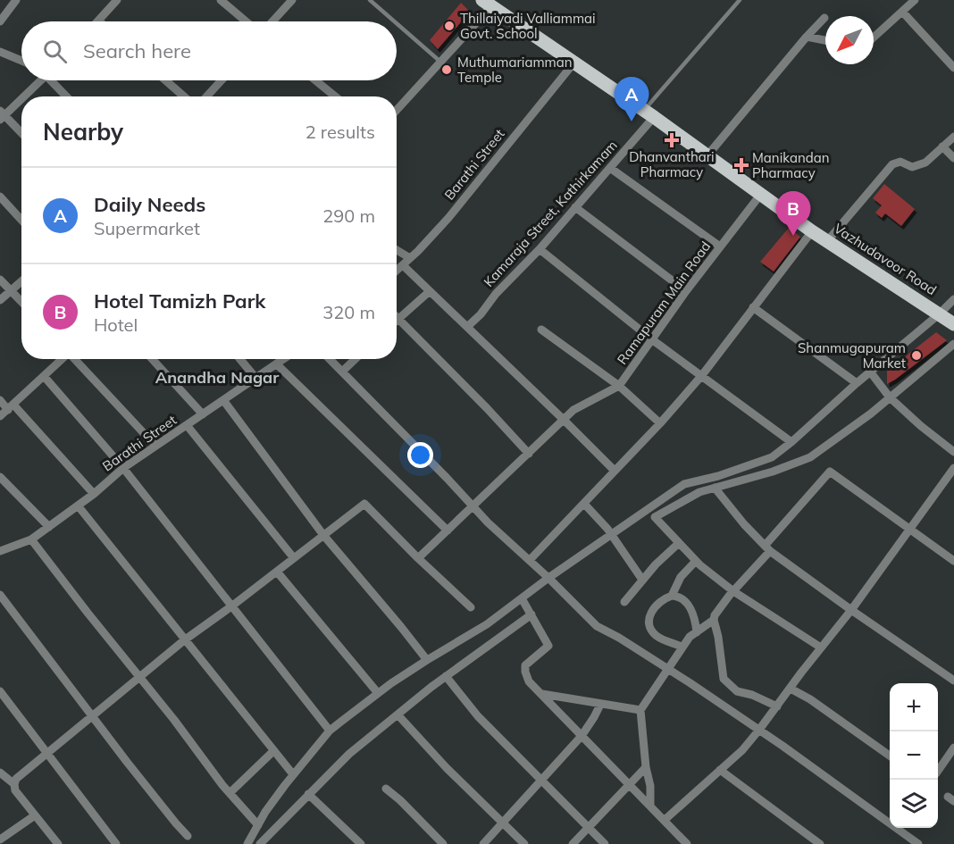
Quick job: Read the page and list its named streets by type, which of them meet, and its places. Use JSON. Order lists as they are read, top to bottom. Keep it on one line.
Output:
{"streets":{"main road":["Vazhudavoor Road"],"street":["Barathi Street","Kamaraja Street, Kathirkamam","Ramapuram Main Road"]},"crossings":[["Barathi Street","Vazhudavoor Road"],["Kamaraja Street, Kathirkamam","Vazhudavoor Road"],["Vazhudavoor Road","Ramapuram Main Road"]],"districts":["Anandha Nagar"],"places":{"other":["Thillaiyadi Valliammai Govt. School","Muthumariamman Temple","Shanmugapuram Market"],"health":["Dhanvanthari Pharmacy","Manikandan Pharmacy"]},"north":"bottom left","page":{"search":"Search here","pins":["A","B"],"heading":["Nearby","2 results"],"list":[{"mark":"A","name":"Daily Needs","note":"Supermarket","value":"290 m"},{"mark":"B","name":"Hotel Tamizh Park","note":"Hotel","value":"320 m"}],"map_buttons":["+","−"]}}
